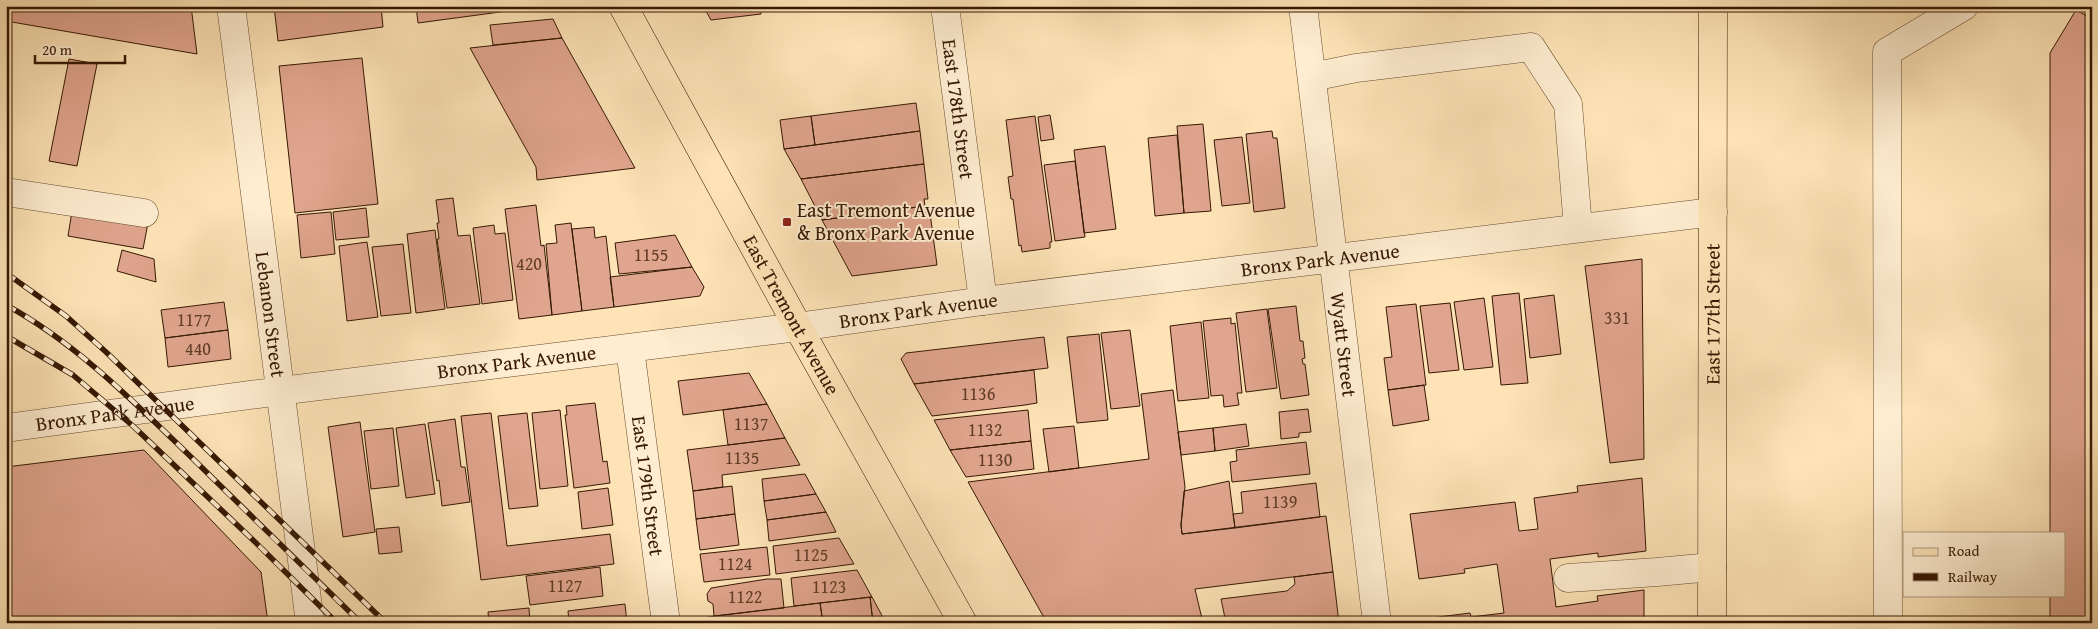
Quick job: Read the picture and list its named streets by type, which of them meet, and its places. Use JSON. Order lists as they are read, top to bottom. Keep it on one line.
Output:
{"streets":{"main road":["East 177th Street","East Tremont Avenue"],"street":["East 178th Street","Bronx Park Avenue","Lebanon Street","Wyatt Street","East 179th Street"]},"crossings":[["East 178th Street","Bronx Park Avenue"],["Bronx Park Avenue","East 177th Street"],["Bronx Park Avenue","Lebanon Street"],["Bronx Park Avenue","East Tremont Avenue"],["Bronx Park Avenue","Wyatt Street"],["Bronx Park Avenue","East 179th Street"]],"places":{"transit":["East Tremont Avenue & Bronx Park Avenue"]},"house_numbers":["1155","420","331","1177","440","1136","1137","1132","1135","1130","1139","1125","1124","1127","1123","1122"],"legend":["Road","Railway"],"scale_bar":"20 m"}
